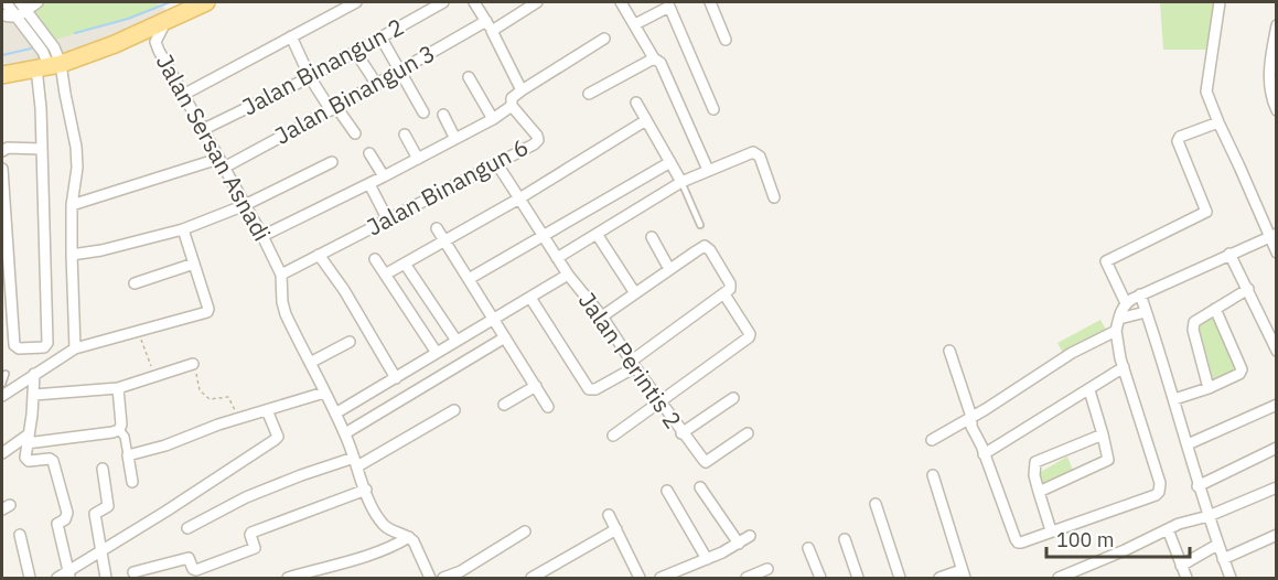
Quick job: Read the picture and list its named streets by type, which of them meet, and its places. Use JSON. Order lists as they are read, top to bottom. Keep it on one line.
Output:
{"streets":{"street":["Jalan Binangun 2","Jalan Binangun 3","Jalan Sersan Asnadi","Jalan Binangun 6","Jalan Perintis 2"]},"crossings":[["Jalan Binangun 2","Jalan Sersan Asnadi"],["Jalan Binangun 3","Jalan Sersan Asnadi"],["Jalan Sersan Asnadi","Jalan Binangun 6"]],"scale_bar":"100 m"}
